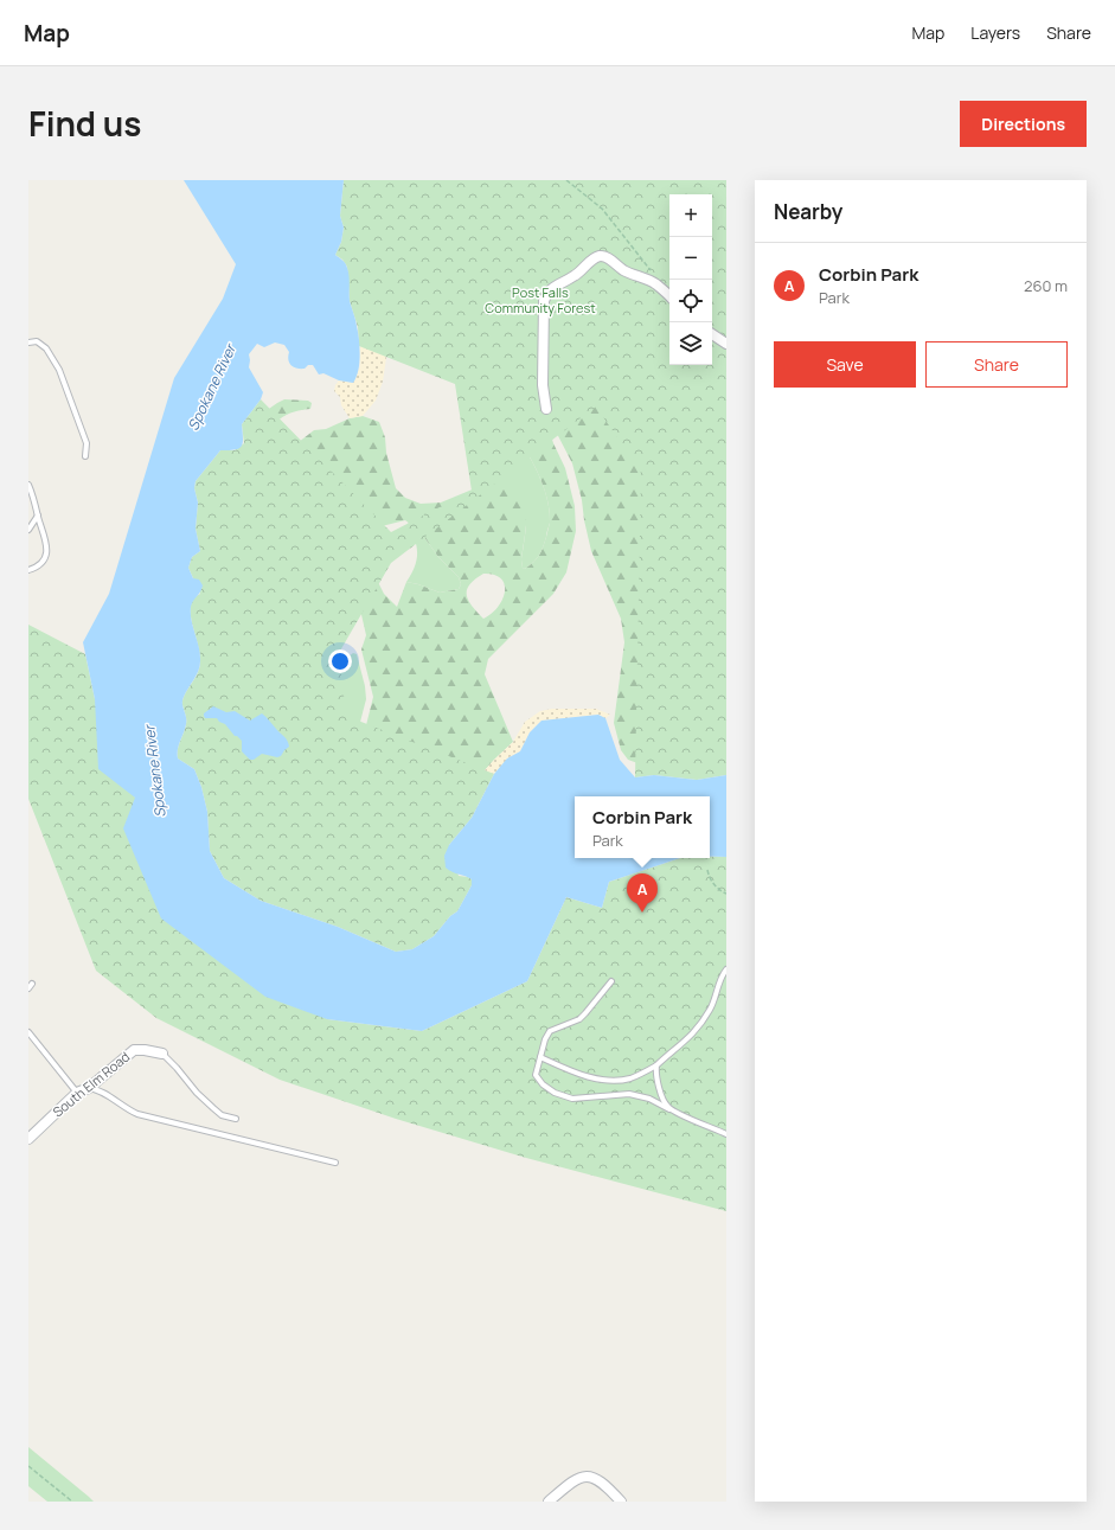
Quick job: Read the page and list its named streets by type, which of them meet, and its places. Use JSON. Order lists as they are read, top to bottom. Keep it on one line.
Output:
{"streets":{"street":["South Elm Road"]},"water":["Spokane River"],"parks":["Post Falls Community Forest"],"page":{"header":"Map","nav":["Map","Layers","Share"],"title":"Find us","buttons":["Directions",["Save","Share"]],"heading":"Nearby","map_buttons":["+","−"],"list":[{"mark":"A","name":"Corbin Park","note":"Park","value":"260 m"}],"popup":["Corbin Park","Park"],"pins":"A"}}
